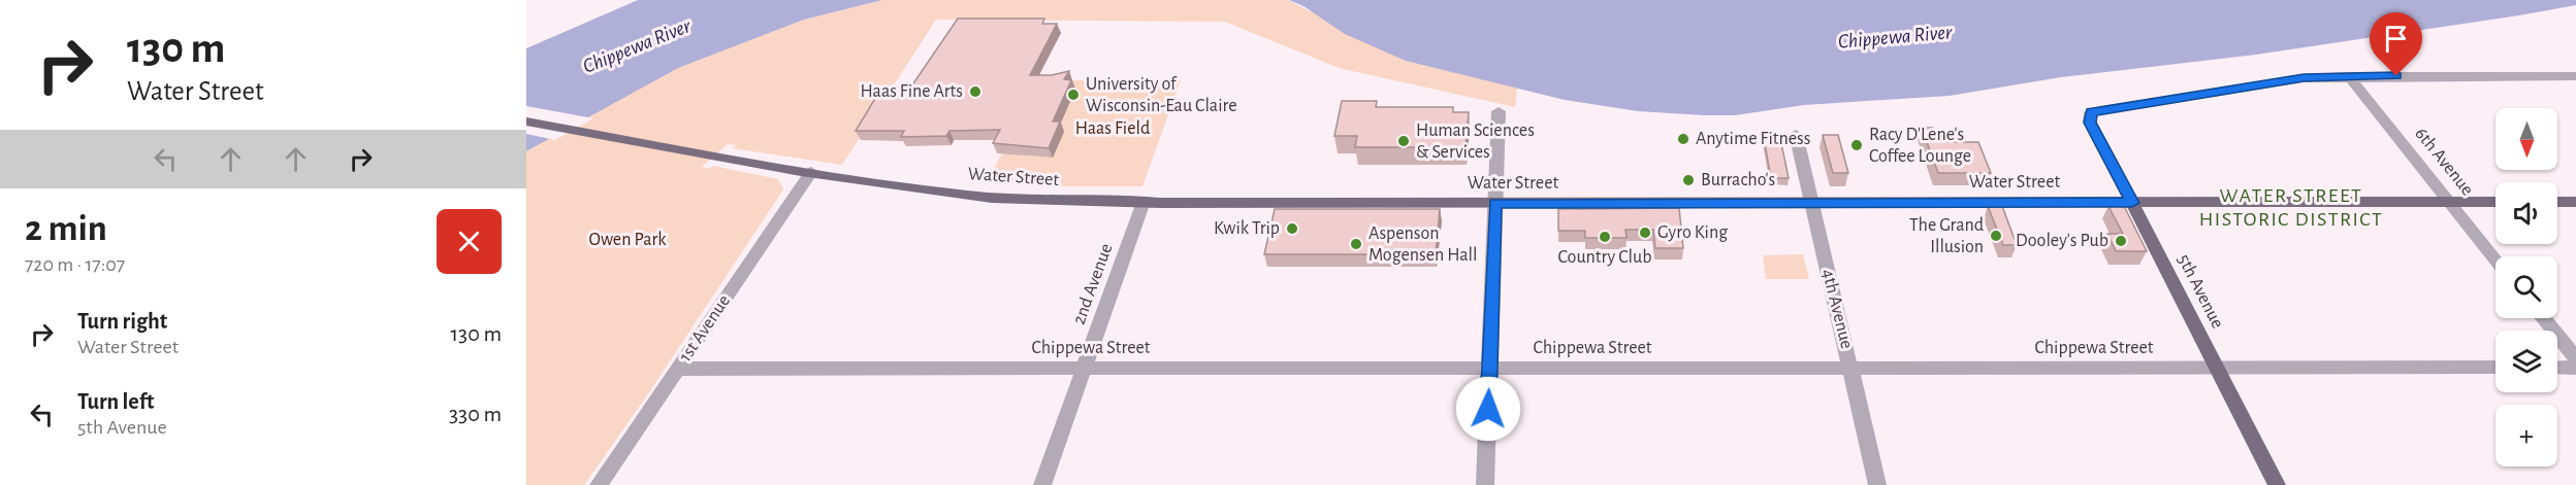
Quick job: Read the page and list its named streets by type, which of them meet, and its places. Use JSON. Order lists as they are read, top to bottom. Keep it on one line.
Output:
{"streets":{"main road":["Water Street","5th Avenue"],"street":["6th Avenue","2nd Avenue","4th Avenue","1st Avenue","Chippewa Street"]},"crossings":[["6th Avenue","Water Street"],["6th Avenue","5th Avenue"],["Water Street","2nd Avenue"],["Water Street","5th Avenue"],["Water Street","4th Avenue"],["Water Street","1st Avenue"],["2nd Avenue","Chippewa Street"],["5th Avenue","Chippewa Street"],["4th Avenue","Chippewa Street"],["1st Avenue","Chippewa Street"]],"districts":["WATER STREET HISTORIC DISTRICT"],"water":["Chippewa River"],"parks":["Haas Field","Owen Park"],"places":["Haas Fine Arts","University of Wisconsin-Eau Claire","Anytime Fitness","Human Sciences & Services","Racy D'Lene's Coffee Lounge","Burracho's","Kwik Trip","Gyro King","The Grand Illusion","Country Club","Dooley's Pub","Aspenson Mogensen Hall"],"north":"bottom","page":{"turn":["130 m","Water Street"],"map_buttons":"+","heading":["2 min","720 m · 17:07"],"list":[{"name":"Turn right","note":"Water Street","value":"130 m"},{"name":"Turn left","note":"5th Avenue","value":"330 m"}]}}
